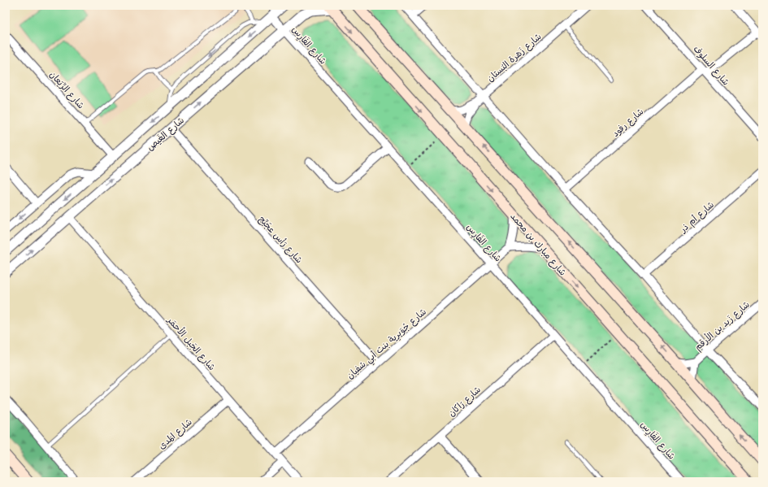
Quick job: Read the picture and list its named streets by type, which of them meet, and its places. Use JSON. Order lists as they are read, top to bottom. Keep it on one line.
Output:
{"streets":{"main road":["شارع مبارك بن محمد"],"street":["شارع الفَارِس","شارع زَهرة البُستان","شارع السلوف","شارع الرِّيَعان","شارع رفود","شارع الغَيص","شارع أم ذر","شارع رَأس عجَيِّج","شارع زَيد بن الأرقم","شارع الجَبل الأحمَر","شارع جُوَيرِية بنت أبي سُفيان","شارع رَاكان","شارع المَدى"]},"crossings":[["شارع الفَارِس","شارع الغَيص"],["شارع الفَارِس","شارع جُوَيرِية بنت أبي سُفيان"],["شارع الفَارِس","شارع رَاكان"],["شارع السلوف","شارع رفود"],["شارع الرِّيَعان","شارع الغَيص"],["شارع الغَيص","شارع رَأس عجَيِّج"],["شارع الغَيص","شارع مبارك بن محمد"],["شارع الغَيص","شارع الجَبل الأحمَر"],["شارع رَأس عجَيِّج","شارع جُوَيرِية بنت أبي سُفيان"],["شارع الجَبل الأحمَر","شارع جُوَيرِية بنت أبي سُفيان"],["شارع الجَبل الأحمَر","شارع المَدى"]]}
